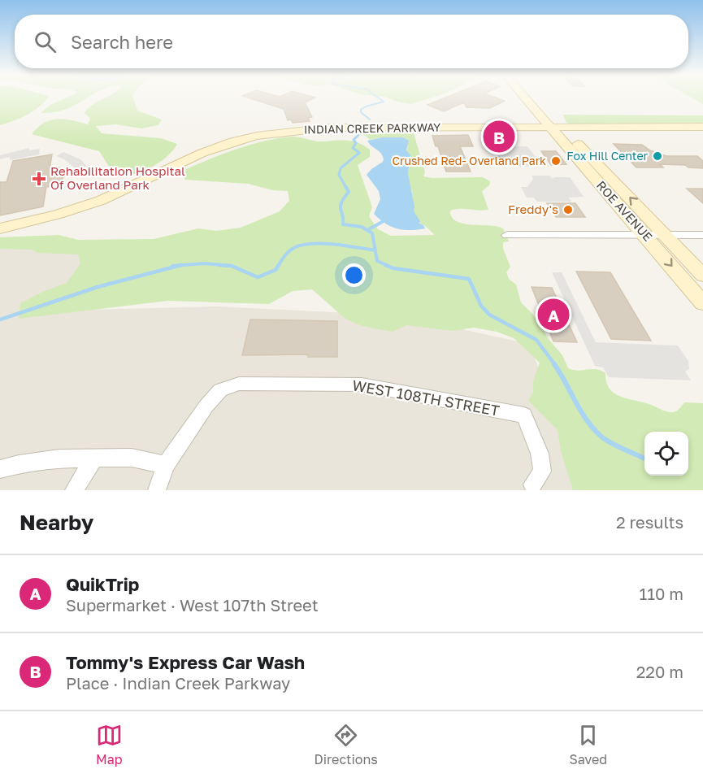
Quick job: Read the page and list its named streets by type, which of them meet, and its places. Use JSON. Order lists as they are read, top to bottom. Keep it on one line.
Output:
{"streets":{"main road":["INDIAN CREEK PARKWAY","ROE AVENUE"],"street":["WEST 108TH STREET"]},"crossings":[["INDIAN CREEK PARKWAY","ROE AVENUE"]],"places":{"other":["Fox Hill Center","Crushed Red- Overland Park","Freddy's"],"health":["Rehabilitation Hospital Of Overland Park"]},"page":{"search":"Search here","pins":["B","A"],"heading":["Nearby","2 results"],"list":[{"mark":"A","name":"QuikTrip","note":"Supermarket · West 107th Street","value":"110 m"},{"mark":"B","name":"Tommy's Express Car Wash","note":"Place · Indian Creek Parkway","value":"220 m"}],"nav":["Map","Directions","Saved"]}}
